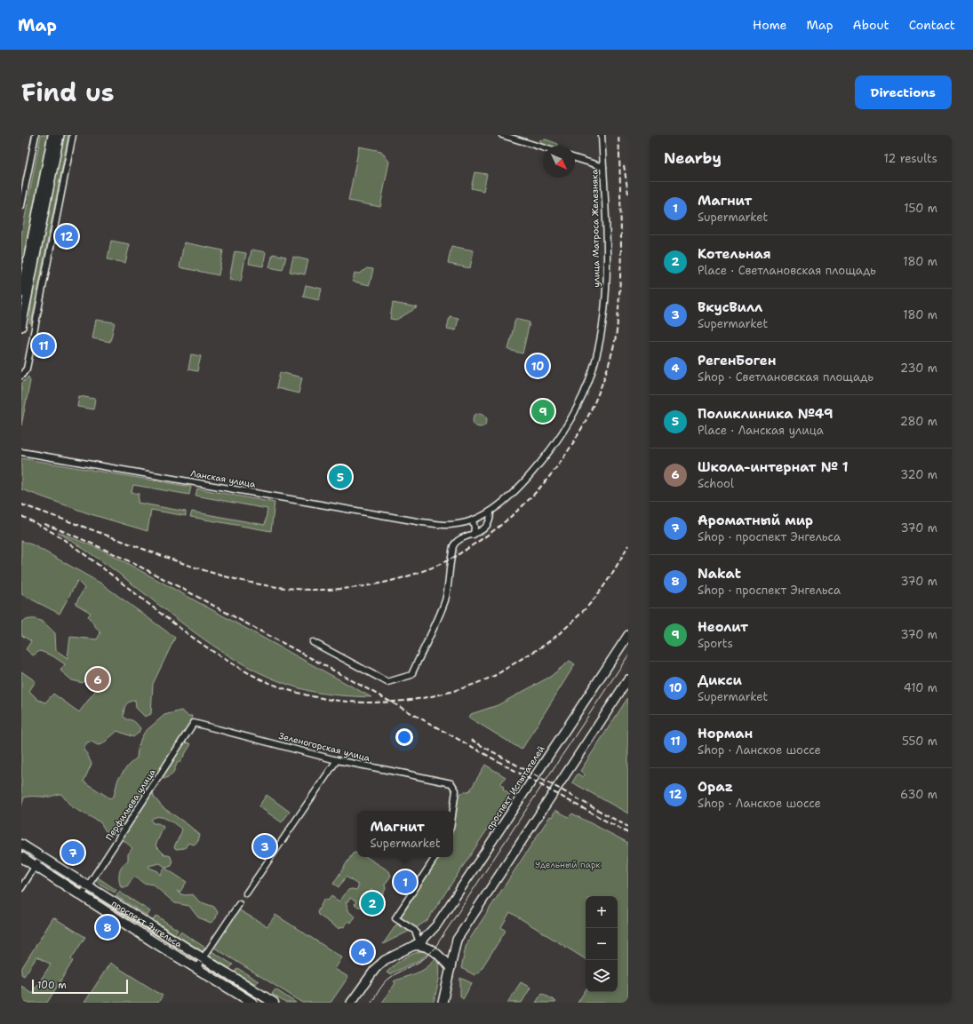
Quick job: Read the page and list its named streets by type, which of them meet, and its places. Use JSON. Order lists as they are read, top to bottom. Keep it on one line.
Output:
{"streets":{"main road":["проспект Испытателей","проспект Энгельса"],"street":["улица Матроса Железняка","Ланская улица","Зеленогорская улица","Перфильева улица"]},"crossings":[["улица Матроса Железняка","Ланская улица"],["Зеленогорская улица","Перфильева улица"],["Перфильева улица","проспект Энгельса"]],"parks":["Удельный парк"],"scale_bar":"100 m","north":"bottom right","page":{"header":"Map","nav":["Home","Map","About","Contact"],"title":"Find us","buttons":"Directions","heading":["Nearby","12 results"],"list":[{"mark":"1","name":"Магнит","note":"Supermarket","value":"150 m"},{"mark":"2","name":"Котельная","note":"Place · Светлановская площадь","value":"180 m"},{"mark":"3","name":"ВкусВилл","note":"Supermarket","value":"180 m"},{"mark":"4","name":"РегенБоген","note":"Shop · Светлановская площадь","value":"230 m"},{"mark":"5","name":"Поликлиника №49","note":"Place · Ланская улица","value":"280 m"},{"mark":"6","name":"Школа-интернат № 1","note":"School","value":"320 m"},{"mark":"7","name":"Ароматный мир","note":"Shop · проспект Энгельса","value":"370 m"},{"mark":"8","name":"Nakat","note":"Shop · проспект Энгельса","value":"370 m"},{"mark":"9","name":"Неолит","note":"Sports","value":"370 m"},{"mark":"10","name":"Дикси","note":"Supermarket","value":"410 m"},{"mark":"11","name":"Норман","note":"Shop · Ланское шоссе","value":"550 m"},{"mark":"12","name":"Opaz","note":"Shop · Ланское шоссе","value":"630 m"}],"pins":["12","11","10","9","5","6","3","7","1","2","8","4"],"popup":["Магнит","Supermarket"],"map_buttons":["+","−"],"scale":"100 m"}}
